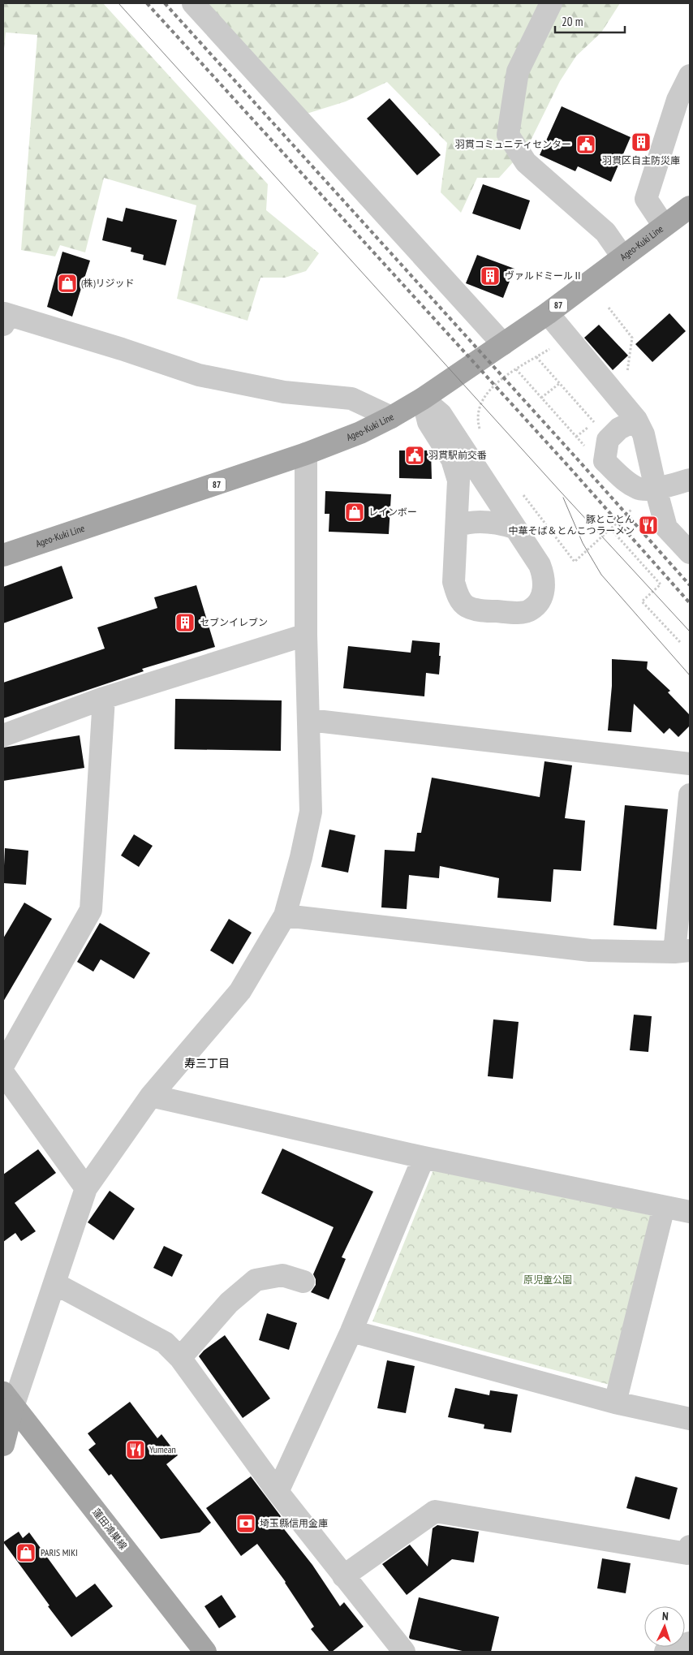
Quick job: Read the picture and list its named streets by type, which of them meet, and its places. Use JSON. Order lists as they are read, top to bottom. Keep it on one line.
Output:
{"streets":{"main road":["Ageo-Kuki Line","87","蓮田鴻巣線"]},"districts":["寿三丁目"],"parks":["原児童公園"],"places":{"building":["羽貫区自主防災庫","ヴァルドミールⅡ","セブンイレブン"],"public building":["羽貫コミュニティセンター","羽貫駅前交番"],"shop":["(株)リジッド","レインボー","PARIS MIKI"],"restaurant":["豚とことん 中華そば＆とんこつラーメン","Yumean"],"bank":["埼玉縣信用金庫"]},"scale_bar":"20 m","north":"top"}
